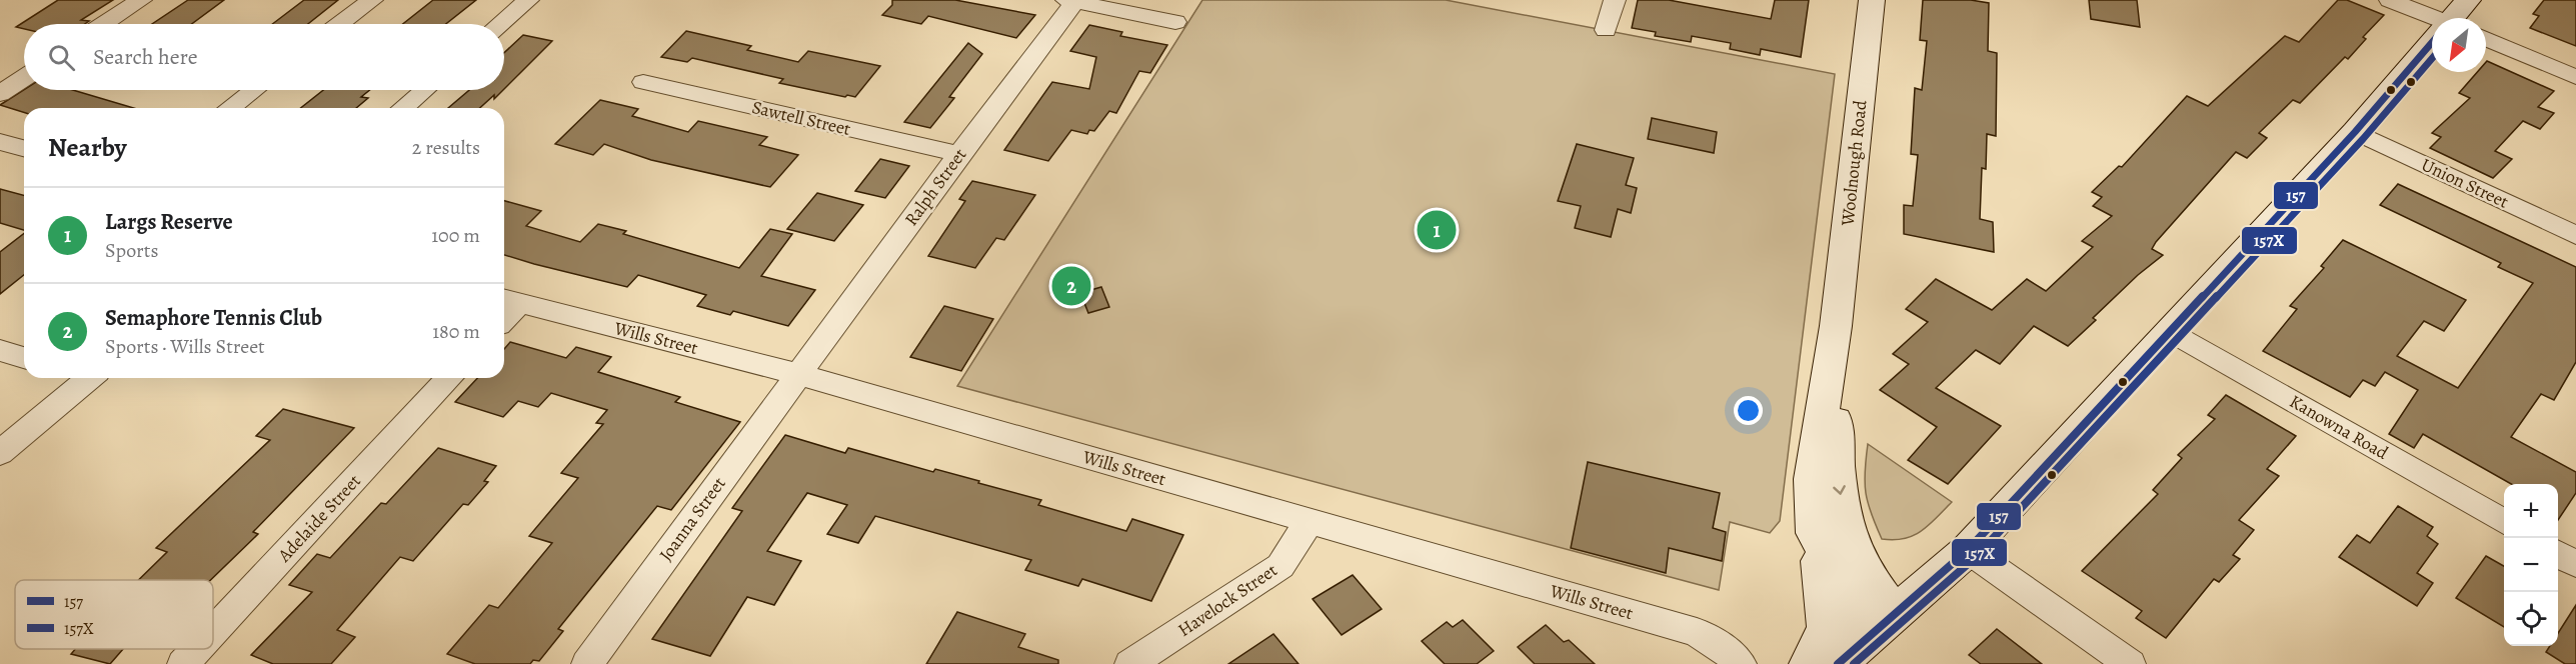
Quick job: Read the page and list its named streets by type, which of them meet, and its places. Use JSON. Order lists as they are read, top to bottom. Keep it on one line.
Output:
{"streets":{"main road":["Woolnough Road"],"street":["Sawtell Street","Union Street","Ralph Street","Wills Street","Kanowna Road","Adelaide Street","Joanna Street","Havelock Street"]},"crossings":[["Sawtell Street","Ralph Street"],["Ralph Street","Wills Street"],["Ralph Street","Joanna Street"],["Wills Street","Joanna Street"],["Wills Street","Havelock Street"]],"lines":["transit line 157","transit line 157X"],"legend":["157","157X"],"north":"bottom left","page":{"search":"Search here","heading":["Nearby","2 results"],"list":[{"mark":"1","name":"Largs Reserve","note":"Sports","value":"100 m"},{"mark":"2","name":"Semaphore Tennis Club","note":"Sports · Wills Street","value":"180 m"}],"pins":["1","2"],"map_buttons":["+","−"]}}
